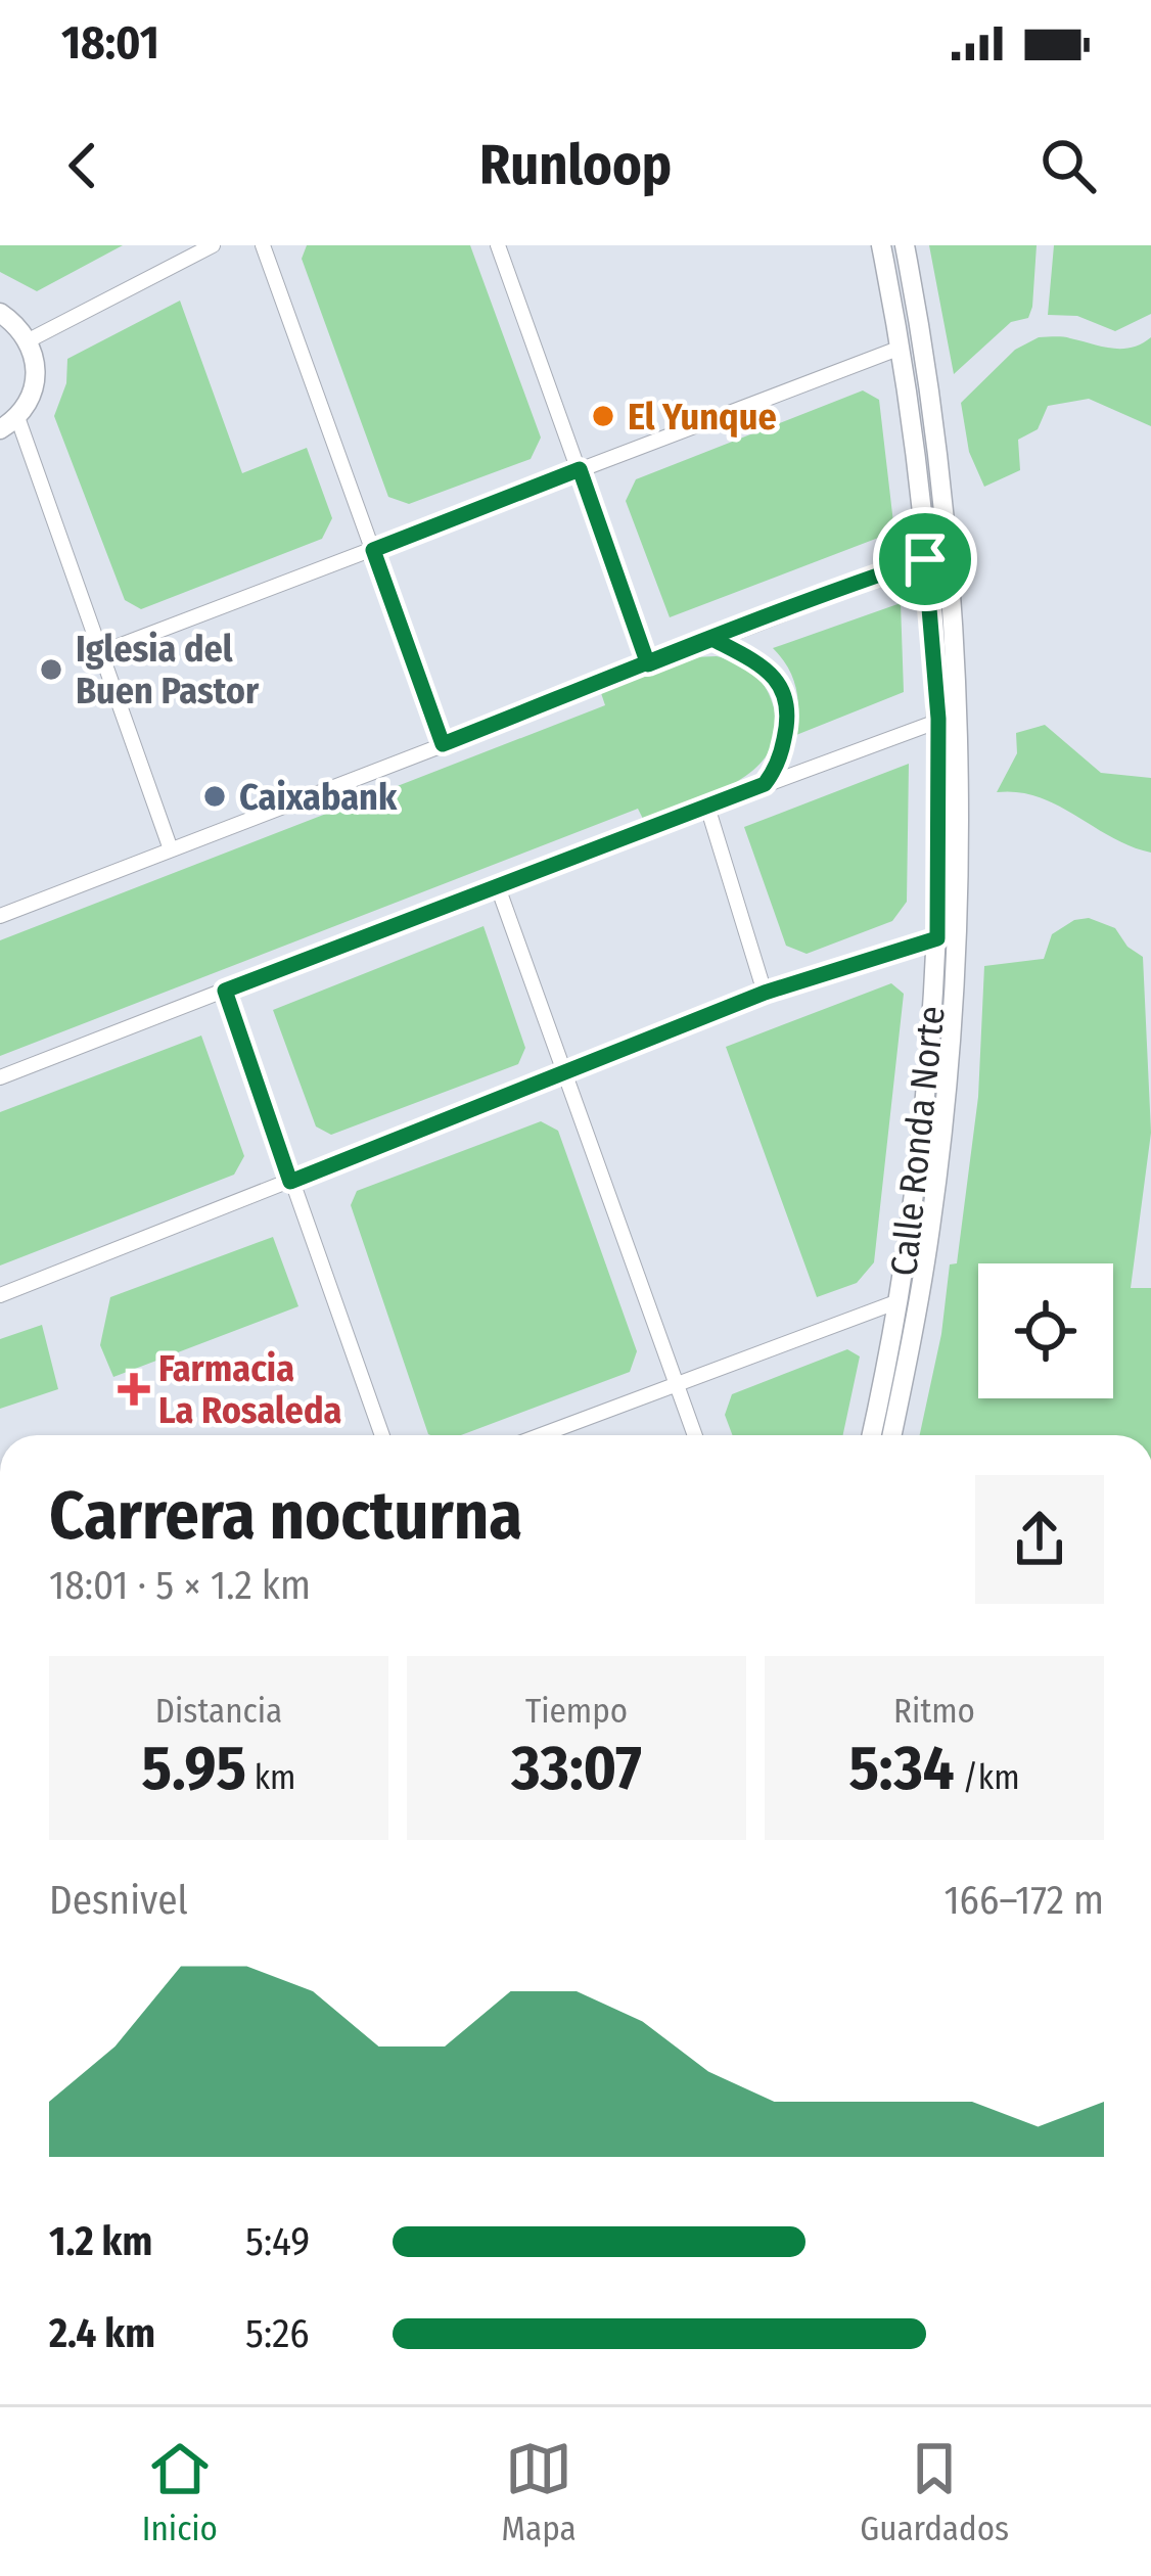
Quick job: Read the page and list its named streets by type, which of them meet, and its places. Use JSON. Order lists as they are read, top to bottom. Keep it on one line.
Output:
{"streets":{"street":["Calle Ronda Norte"]},"places":{"other":["El Yunque","Iglesia del Buen Pastor","Caixabank"],"health":["Farmacia La Rosaleda"]},"page":{"status":"18:01","header":"Runloop","heading":["Carrera nocturna","18:01 · 5 × 1.2 km"],"stats":[["Distancia","5.95 km"],["Tiempo","33:07"],["Ritmo","5:34 /km"]],"chart":["Desnivel","166–172 m"],"list":[{"name":"1.2 km","note":"5:49"},{"name":"2.4 km","note":"5:26"}],"tabs":["Inicio","Mapa","Guardados"]}}
